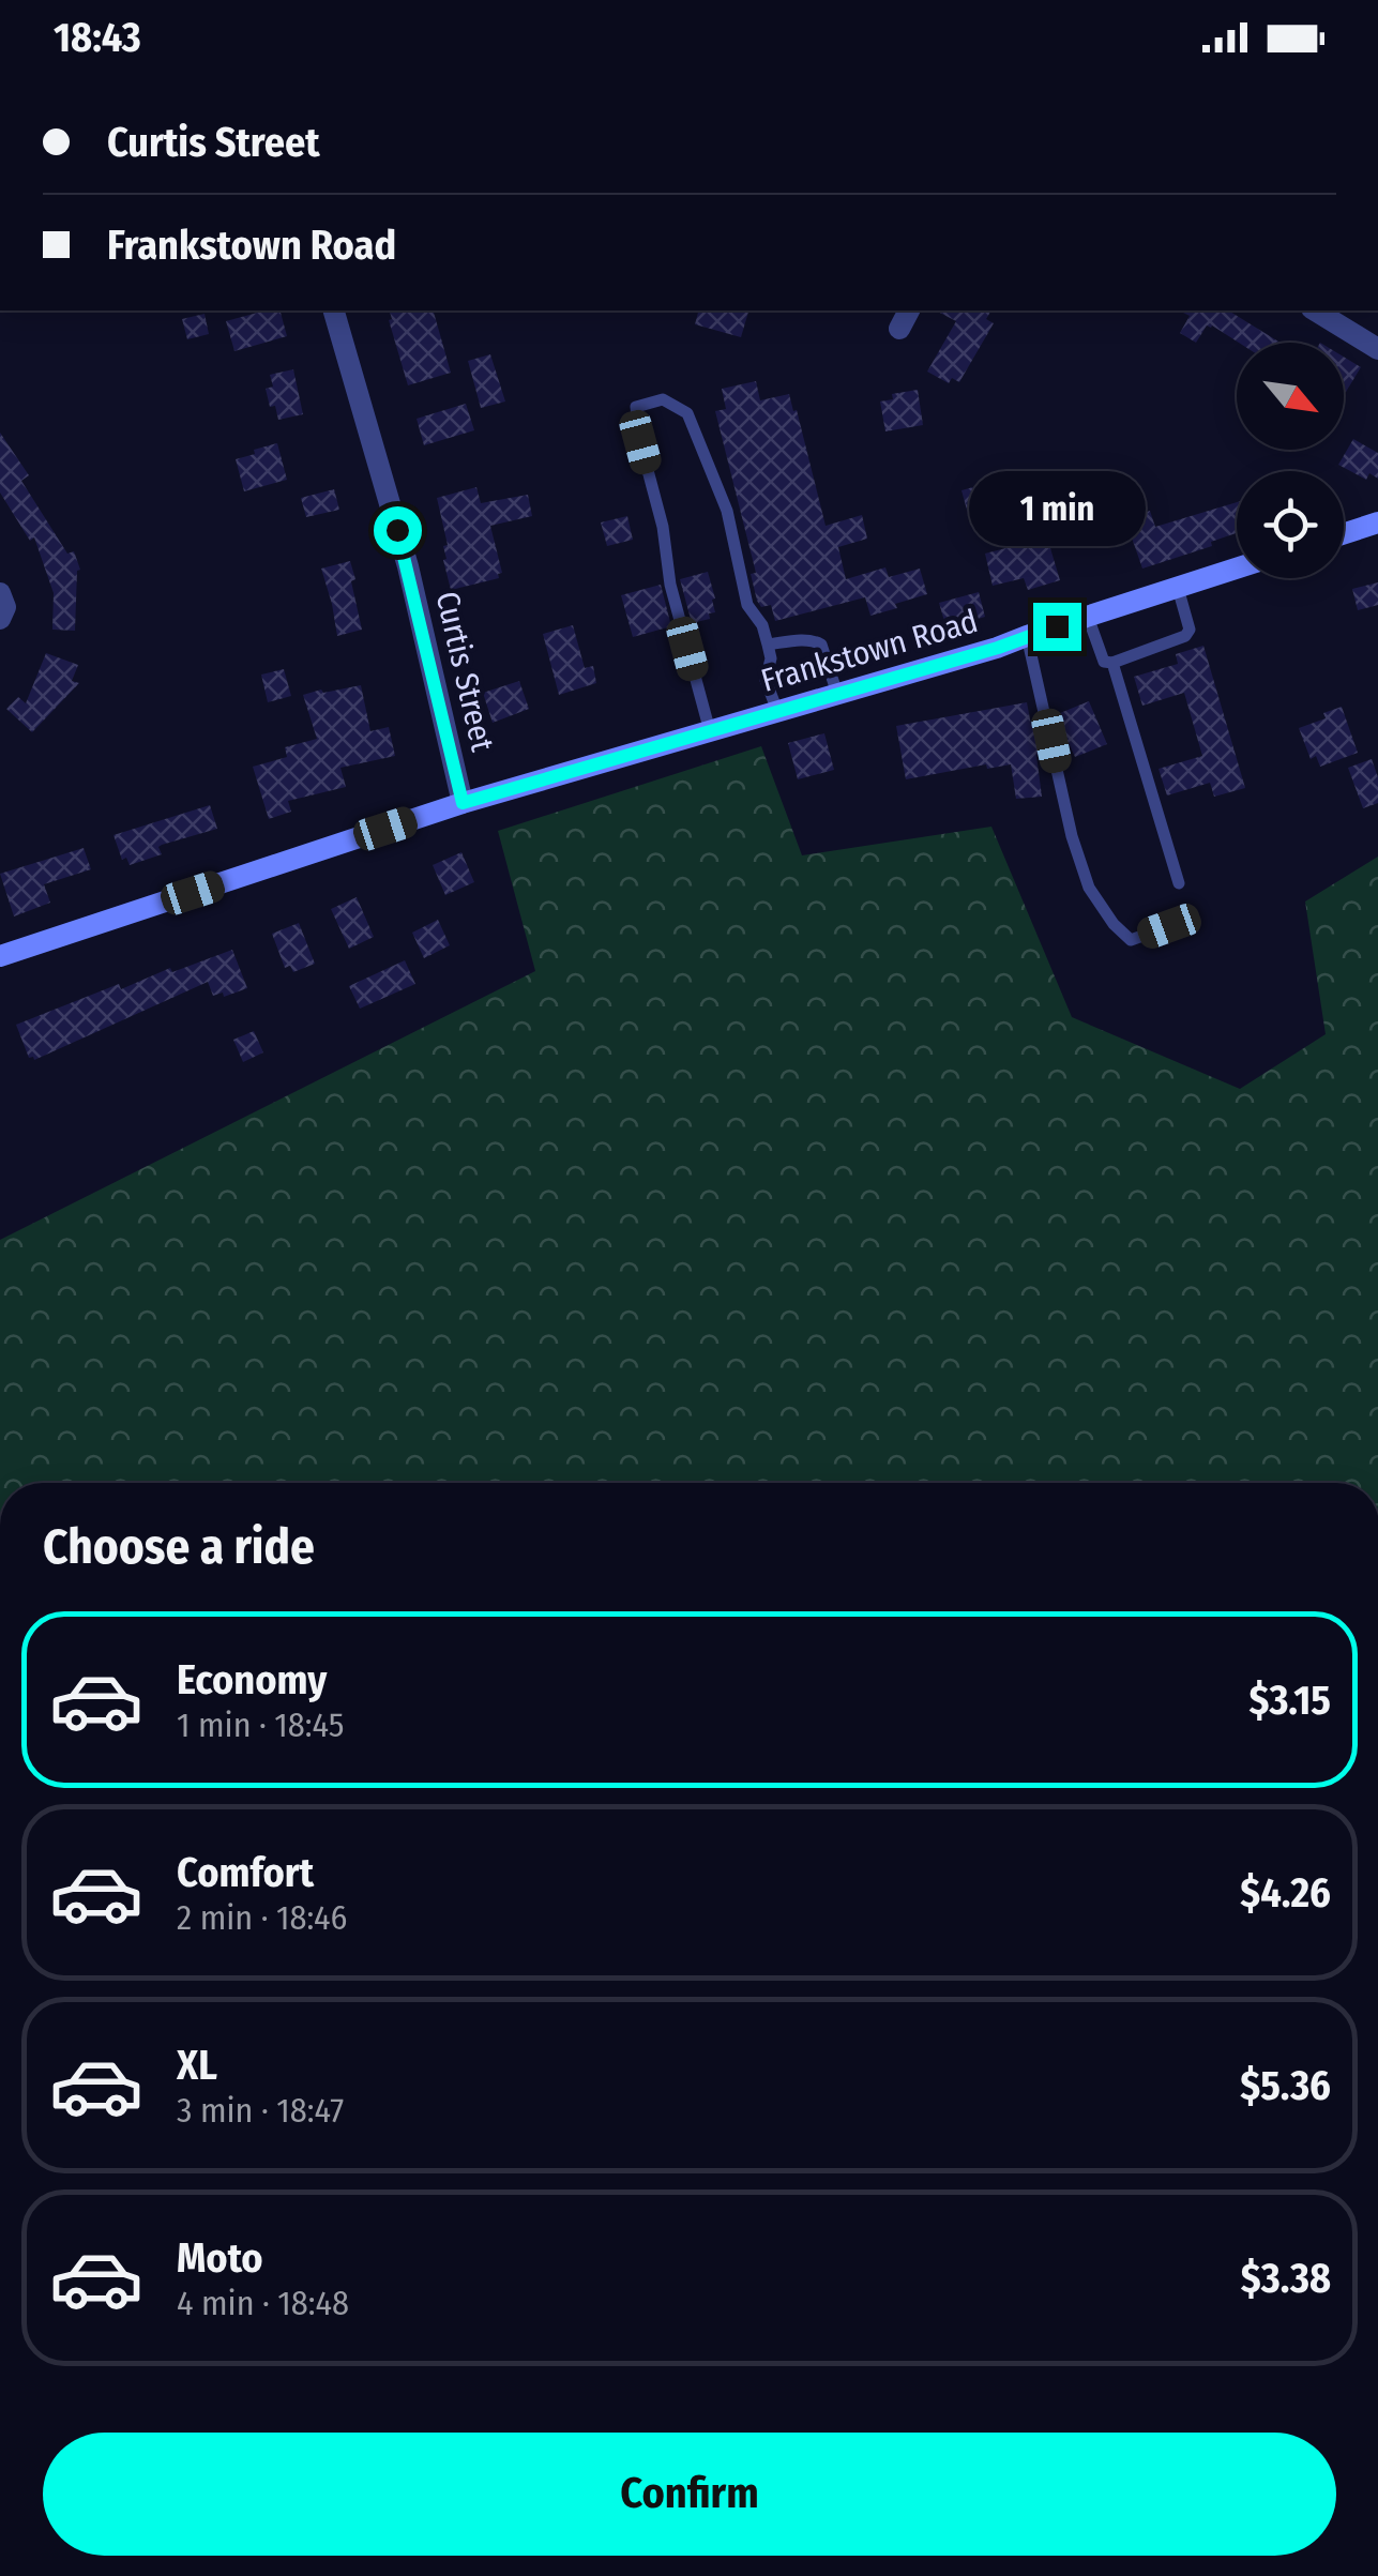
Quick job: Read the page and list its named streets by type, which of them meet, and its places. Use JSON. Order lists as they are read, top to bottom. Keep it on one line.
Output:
{"streets":{"main road":["Frankstown Road"],"street":["Curtis Street"]},"crossings":[["Frankstown Road","Curtis Street"]],"north":"bottom right","page":{"status":"18:43","banner":["Curtis Street","Frankstown Road"],"bubble":"1 min","heading":"Choose a ride","list":[{"name":"Economy","note":"1 min · 18:45","value":"$3.15"},{"name":"Comfort","note":"2 min · 18:46","value":"$4.26"},{"name":"XL","note":"3 min · 18:47","value":"$5.36"},{"name":"Moto","note":"4 min · 18:48","value":"$3.38"}],"buttons":"Confirm"}}
